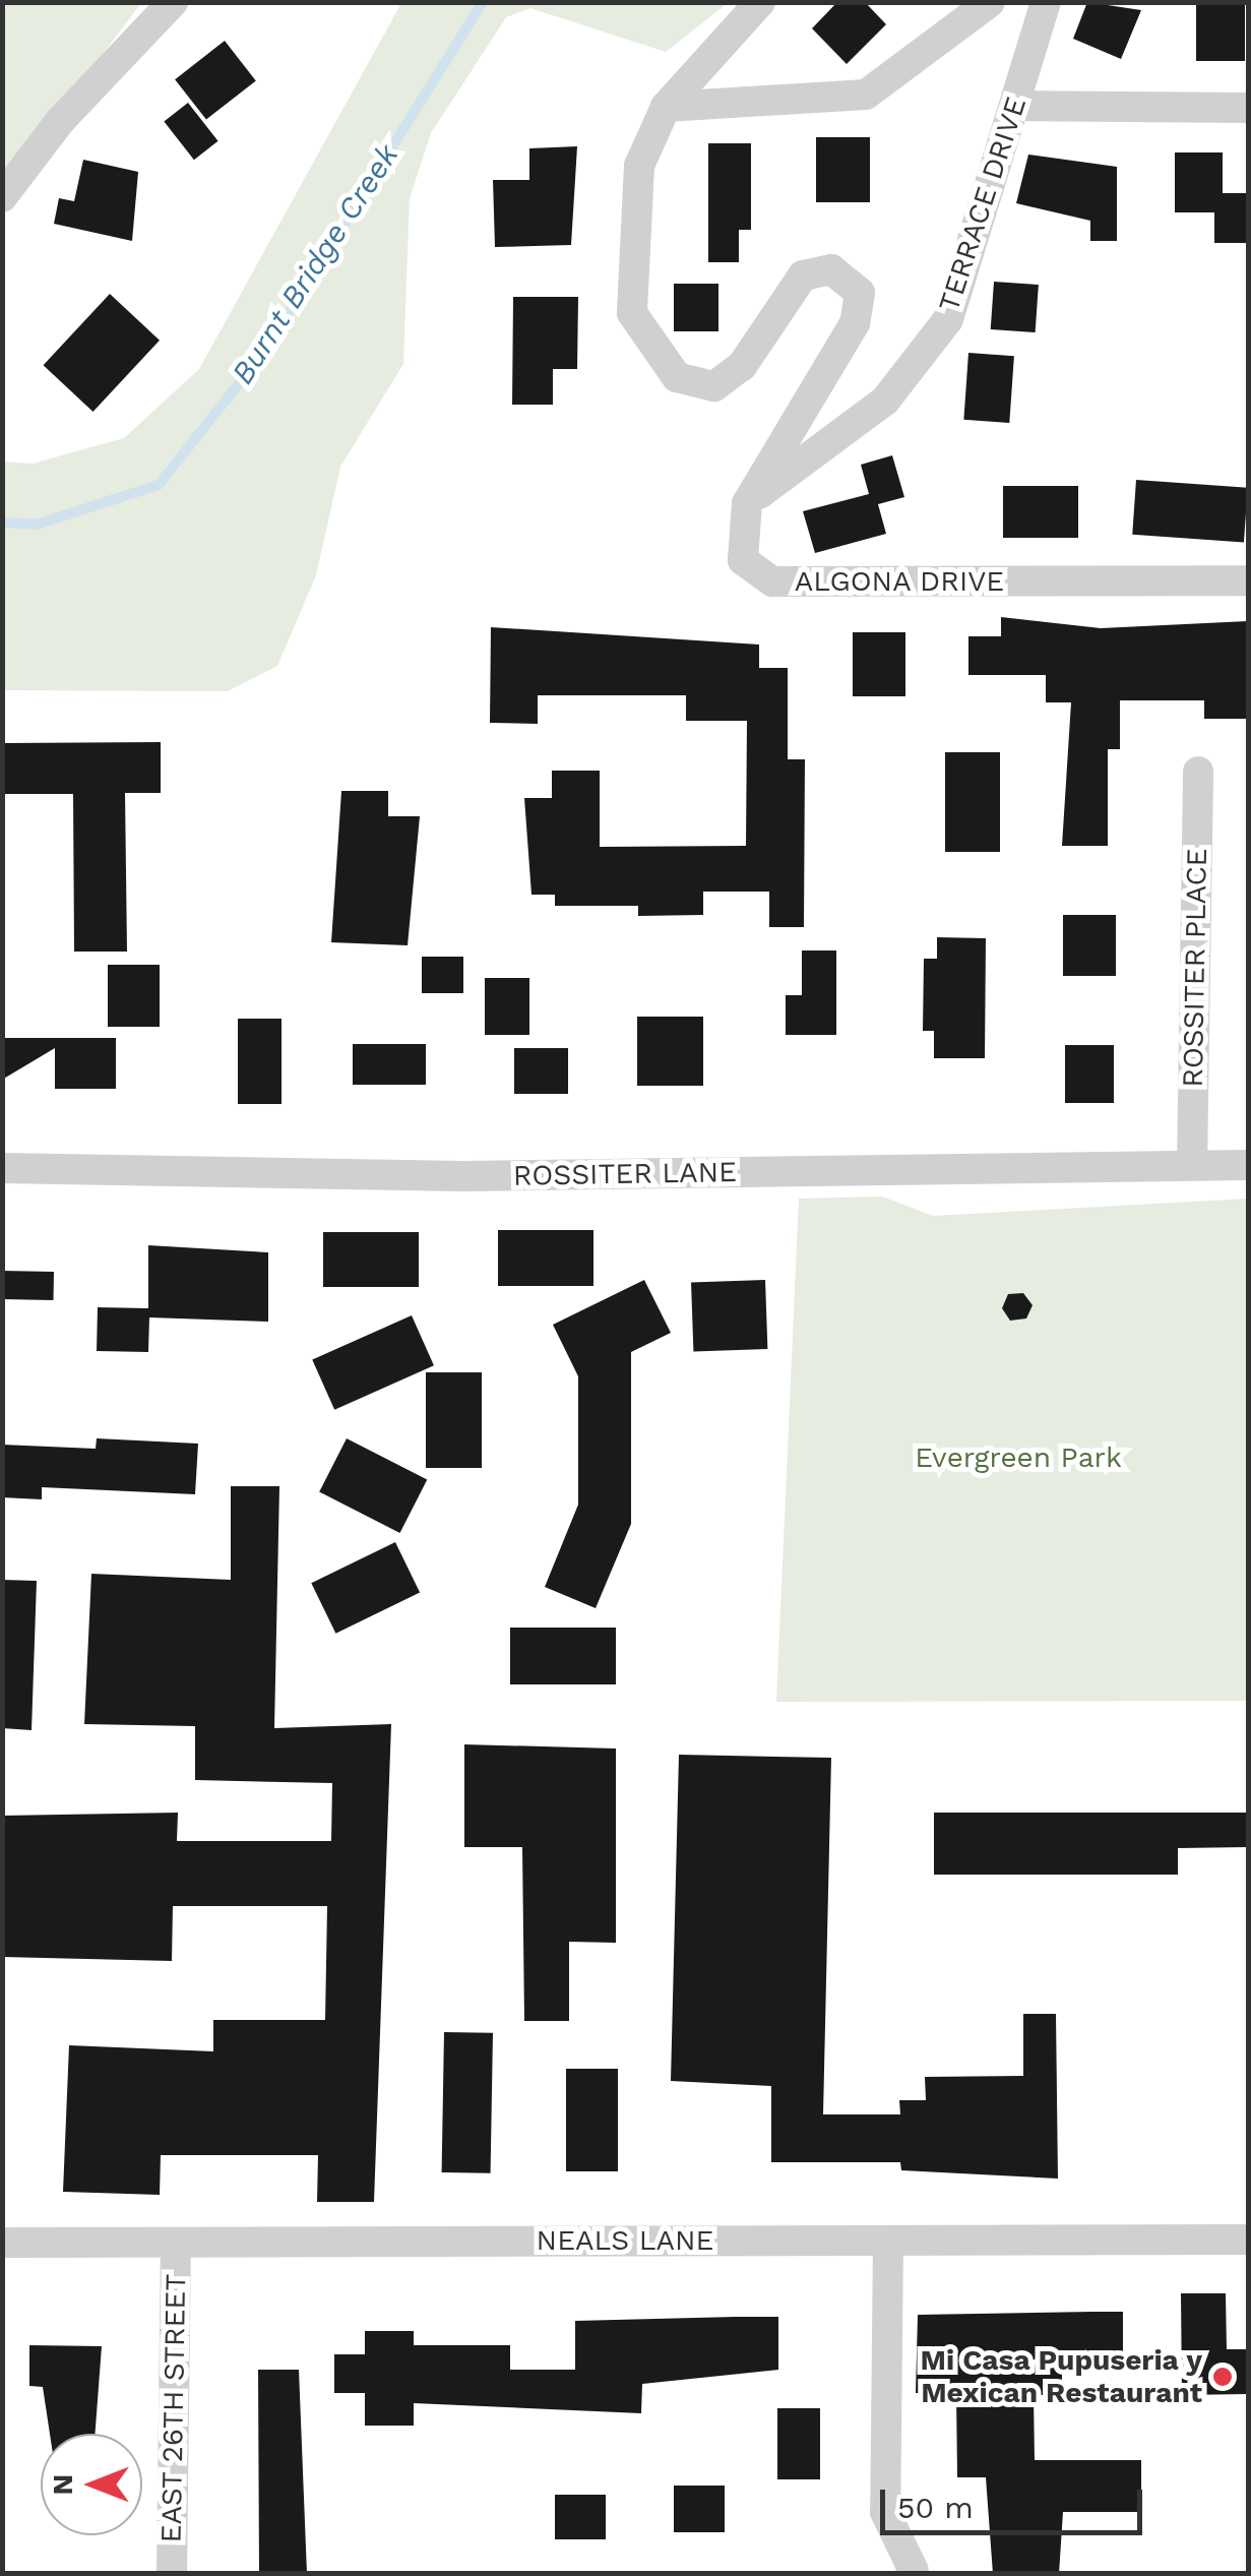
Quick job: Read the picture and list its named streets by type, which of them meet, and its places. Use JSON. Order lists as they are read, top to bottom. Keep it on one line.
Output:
{"streets":{"street":["TERRACE DRIVE","ALGONA DRIVE","ROSSITER PLACE","ROSSITER LANE","NEALS LANE","EAST 26TH STREET"]},"crossings":[["TERRACE DRIVE","ALGONA DRIVE"],["ROSSITER PLACE","ROSSITER LANE"],["NEALS LANE","EAST 26TH STREET"]],"water":["Burnt Bridge Creek"],"parks":["Evergreen Park"],"places":["Mi Casa Pupuseria y Mexican Restaurant"],"scale_bar":"50 m","north":"left"}
